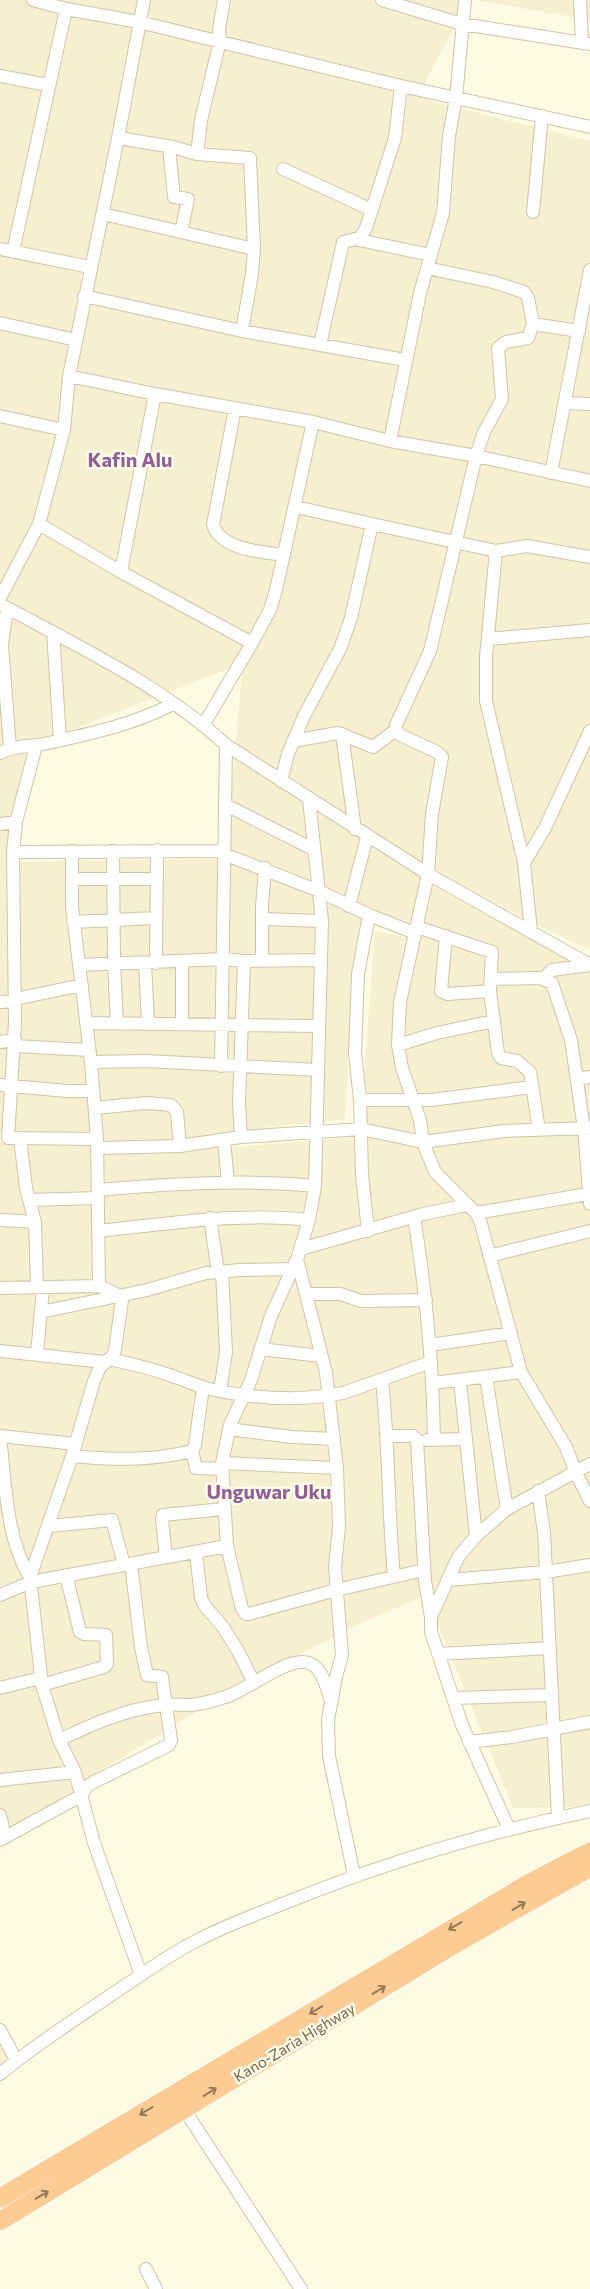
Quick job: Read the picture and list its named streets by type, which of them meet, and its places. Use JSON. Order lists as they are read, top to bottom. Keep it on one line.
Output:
{"streets":{"highway":["Kano-Zaria Highway"]},"districts":["Kafin Alu","Unguwar Uku"]}
